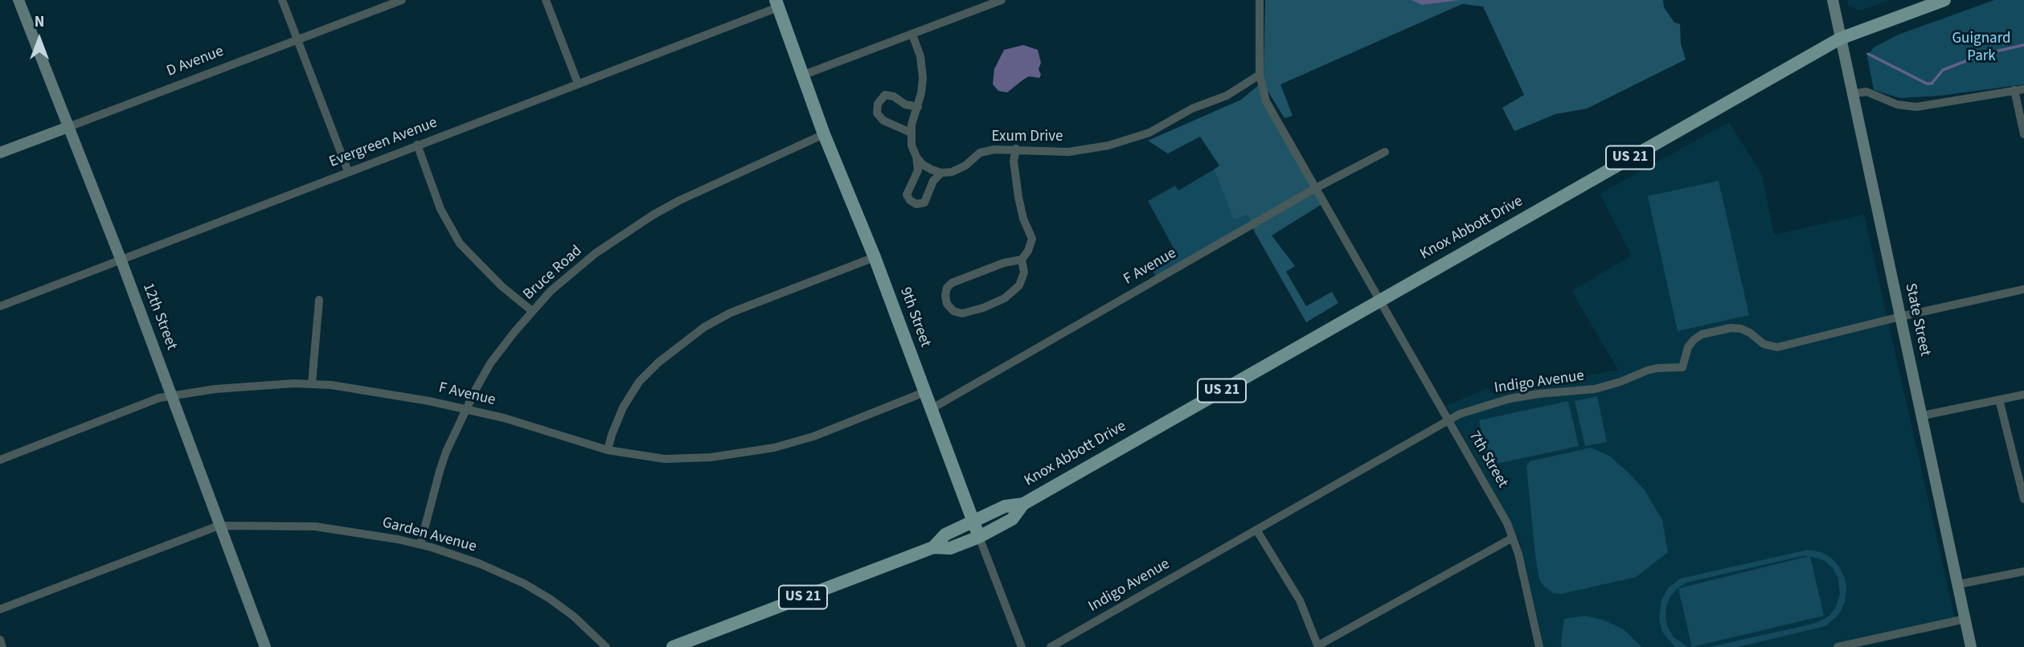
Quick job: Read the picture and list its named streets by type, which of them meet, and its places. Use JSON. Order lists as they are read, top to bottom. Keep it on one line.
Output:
{"streets":{"main road":["D Avenue","US 21","Knox Abbott Drive","12th Street","9th Street","State Street"],"street":["Exum Drive","Evergreen Avenue","F Avenue","Bruce Road","Indigo Avenue","7th Street","Garden Avenue"]},"crossings":[["D Avenue","12th Street"],["Exum Drive","7th Street"],["Evergreen Avenue","12th Street"],["Evergreen Avenue","9th Street"],["Knox Abbott Drive","9th Street"],["Knox Abbott Drive","State Street"],["Knox Abbott Drive","7th Street"],["F Avenue","Bruce Road"],["F Avenue","12th Street"],["F Avenue","9th Street"],["F Avenue","7th Street"],["Bruce Road","9th Street"],["Bruce Road","Garden Avenue"],["12th Street","Garden Avenue"],["State Street","Indigo Avenue"],["Indigo Avenue","7th Street"]],"parks":["Guignard Park"],"north":"top"}
